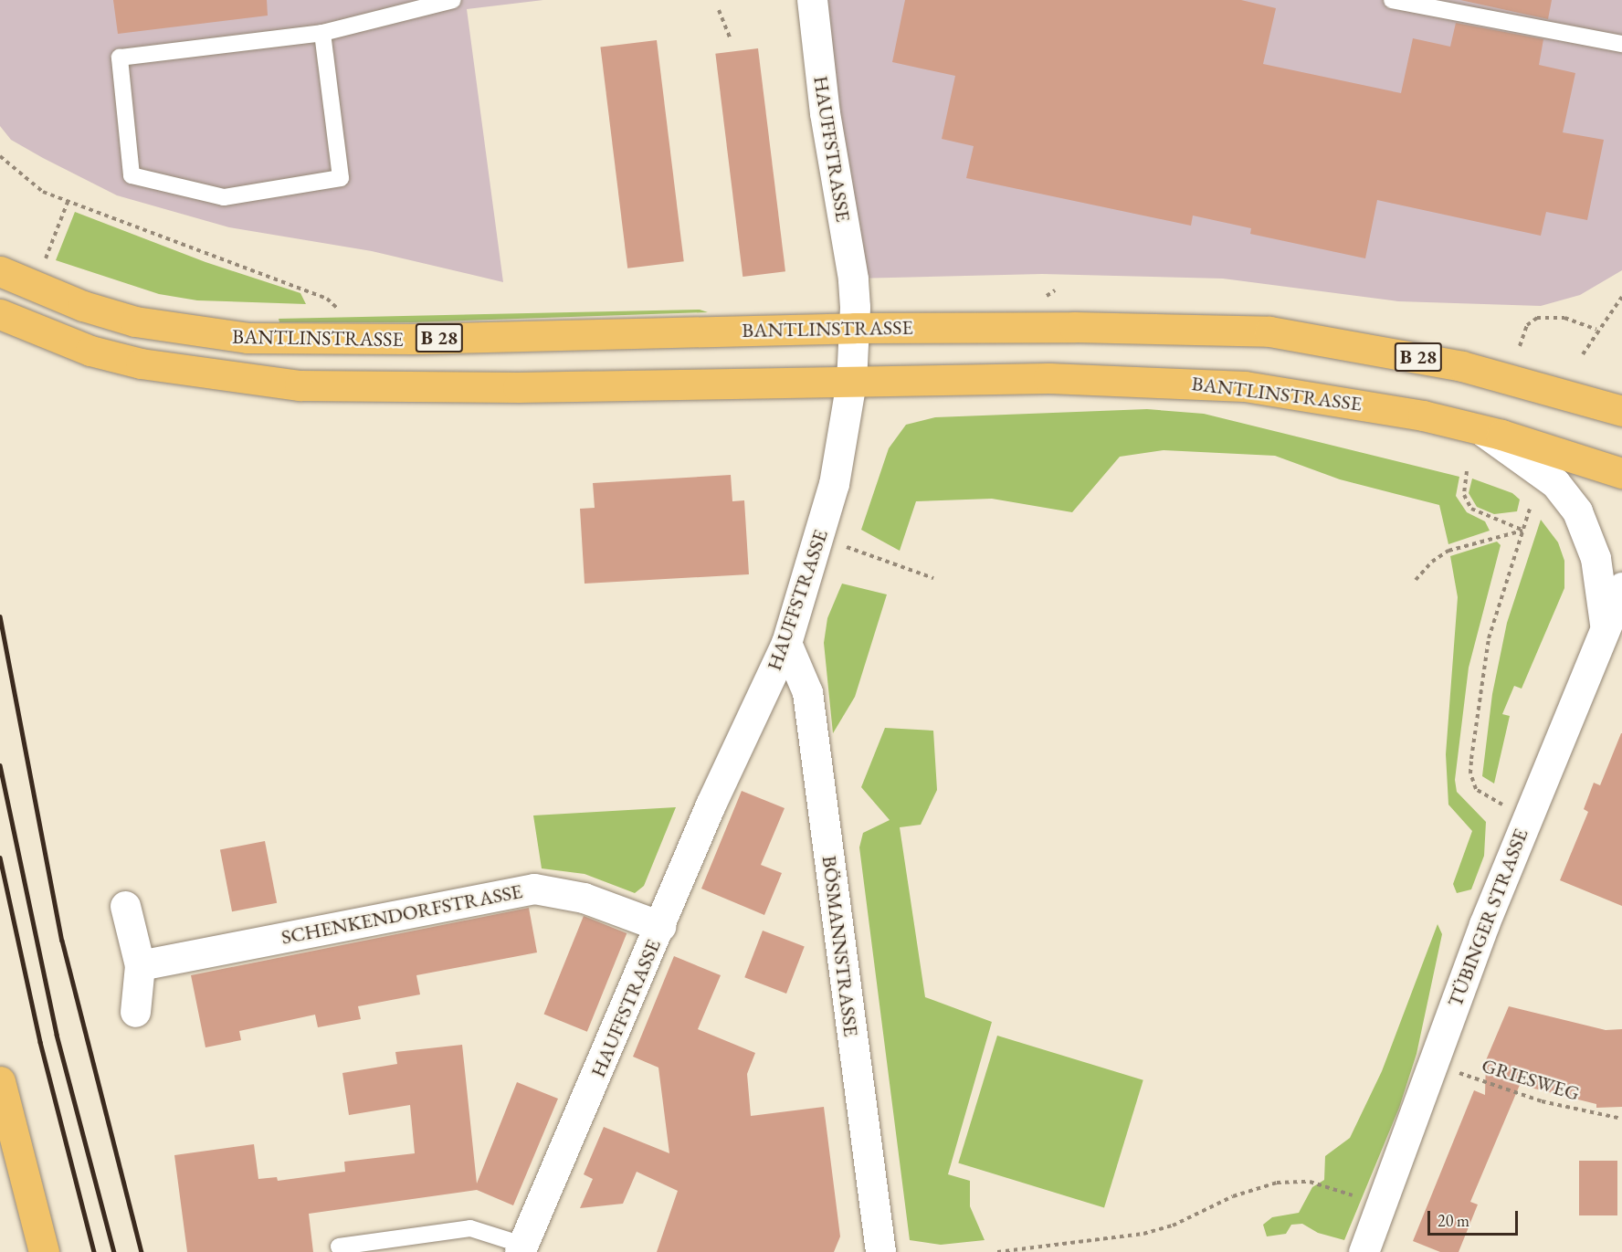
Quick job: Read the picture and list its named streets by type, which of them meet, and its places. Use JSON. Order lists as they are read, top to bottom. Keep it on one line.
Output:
{"streets":{"main road":["BANTLINSTRASSE","B 28"],"street":["HAUFFSTRASSE","SCHENKENDORFSTRASSE","TÜBINGER STRASSE","BÖSMANNSTRASSE"],"path":["GRIESWEG"]},"crossings":[["HAUFFSTRASSE","BANTLINSTRASSE"],["HAUFFSTRASSE","SCHENKENDORFSTRASSE"],["HAUFFSTRASSE","BÖSMANNSTRASSE"],["TÜBINGER STRASSE","GRIESWEG"]],"scale_bar":"20 m"}
